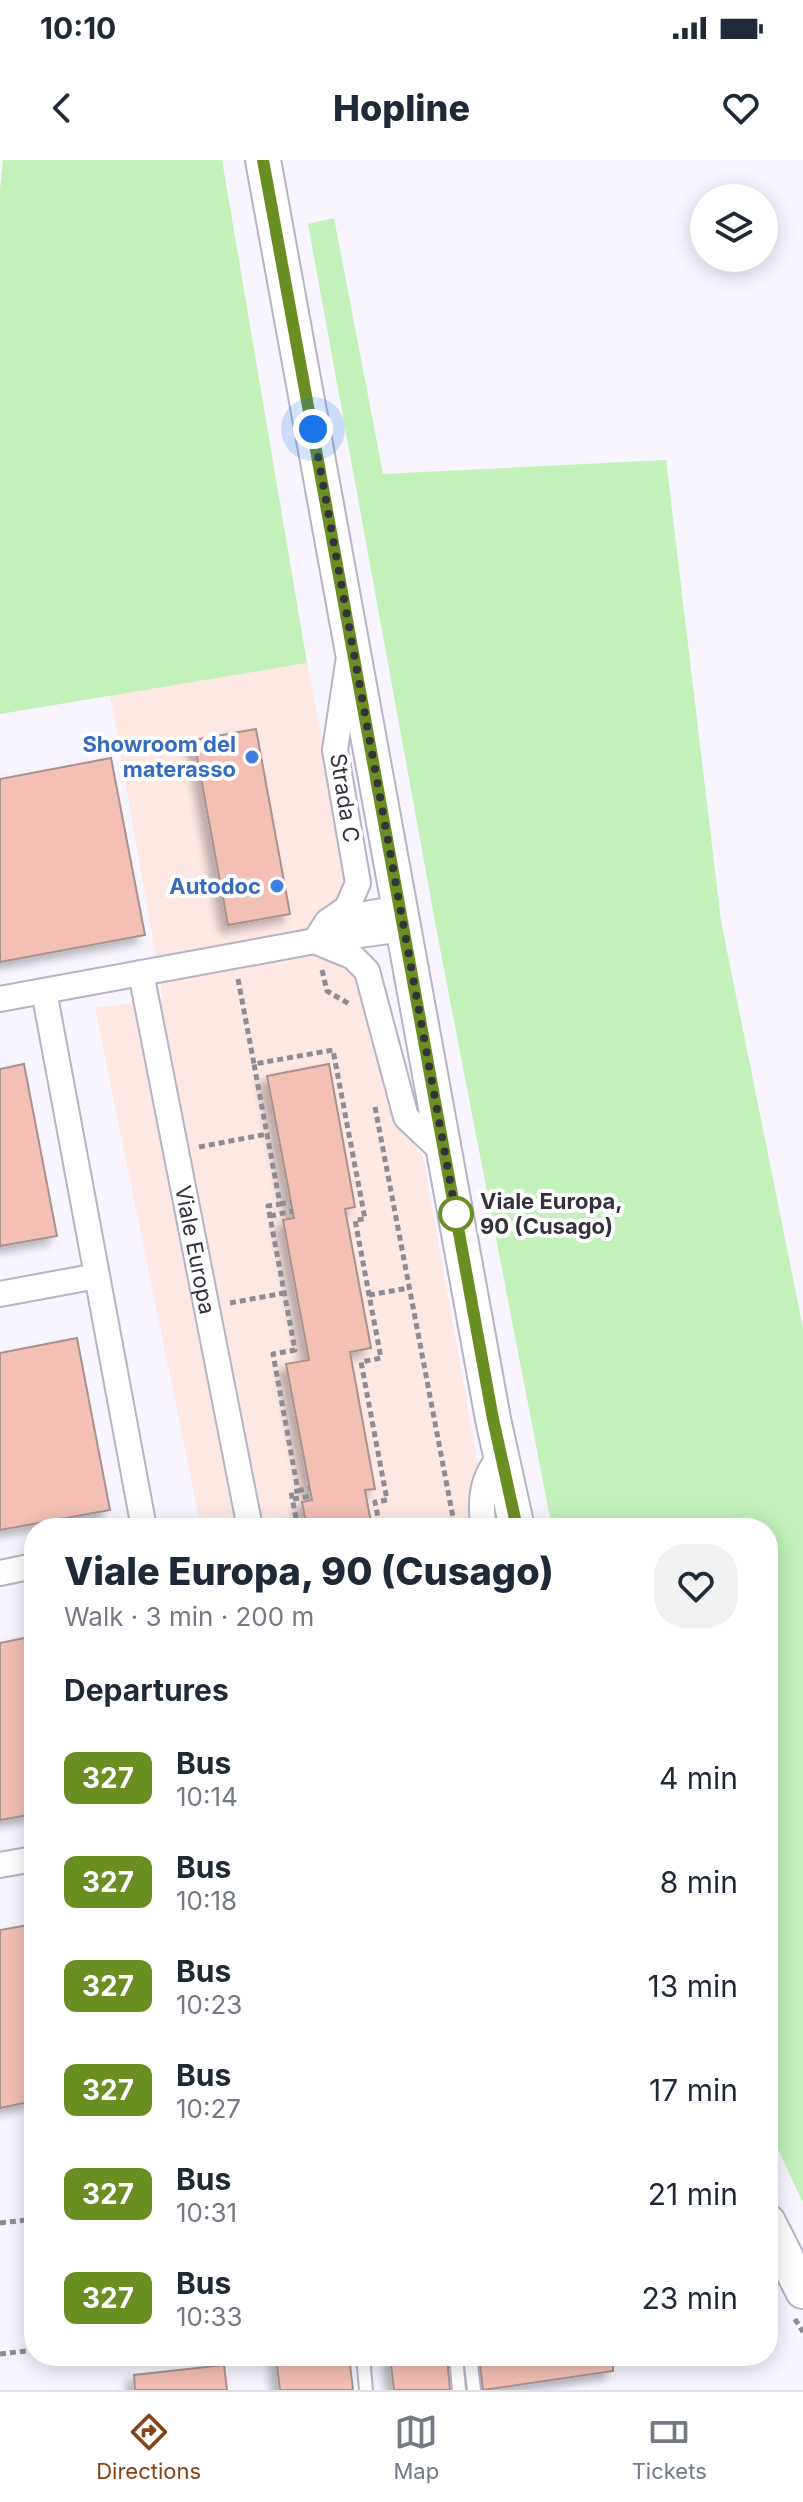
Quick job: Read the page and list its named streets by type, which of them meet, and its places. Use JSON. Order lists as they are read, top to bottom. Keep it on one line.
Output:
{"streets":{"street":["Strada C","Viale Europa"]},"places":["Showroom del materasso","Autodoc","Viale Europa, 90 (Cusago)"],"lines":["bus line 327"],"page":{"status":"10:10","header":"Hopline","heading":[["Viale Europa, 90 (Cusago)","Walk · 3 min · 200 m"],"Departures"],"list":[{"mark":"327","name":"Bus","note":"10:14","value":"4 min"},{"mark":"327","name":"Bus","note":"10:18","value":"8 min"},{"mark":"327","name":"Bus","note":"10:23","value":"13 min"},{"mark":"327","name":"Bus","note":"10:27","value":"17 min"},{"mark":"327","name":"Bus","note":"10:31","value":"21 min"},{"mark":"327","name":"Bus","note":"10:33","value":"23 min"}],"tabs":["Directions","Map","Tickets"]}}
